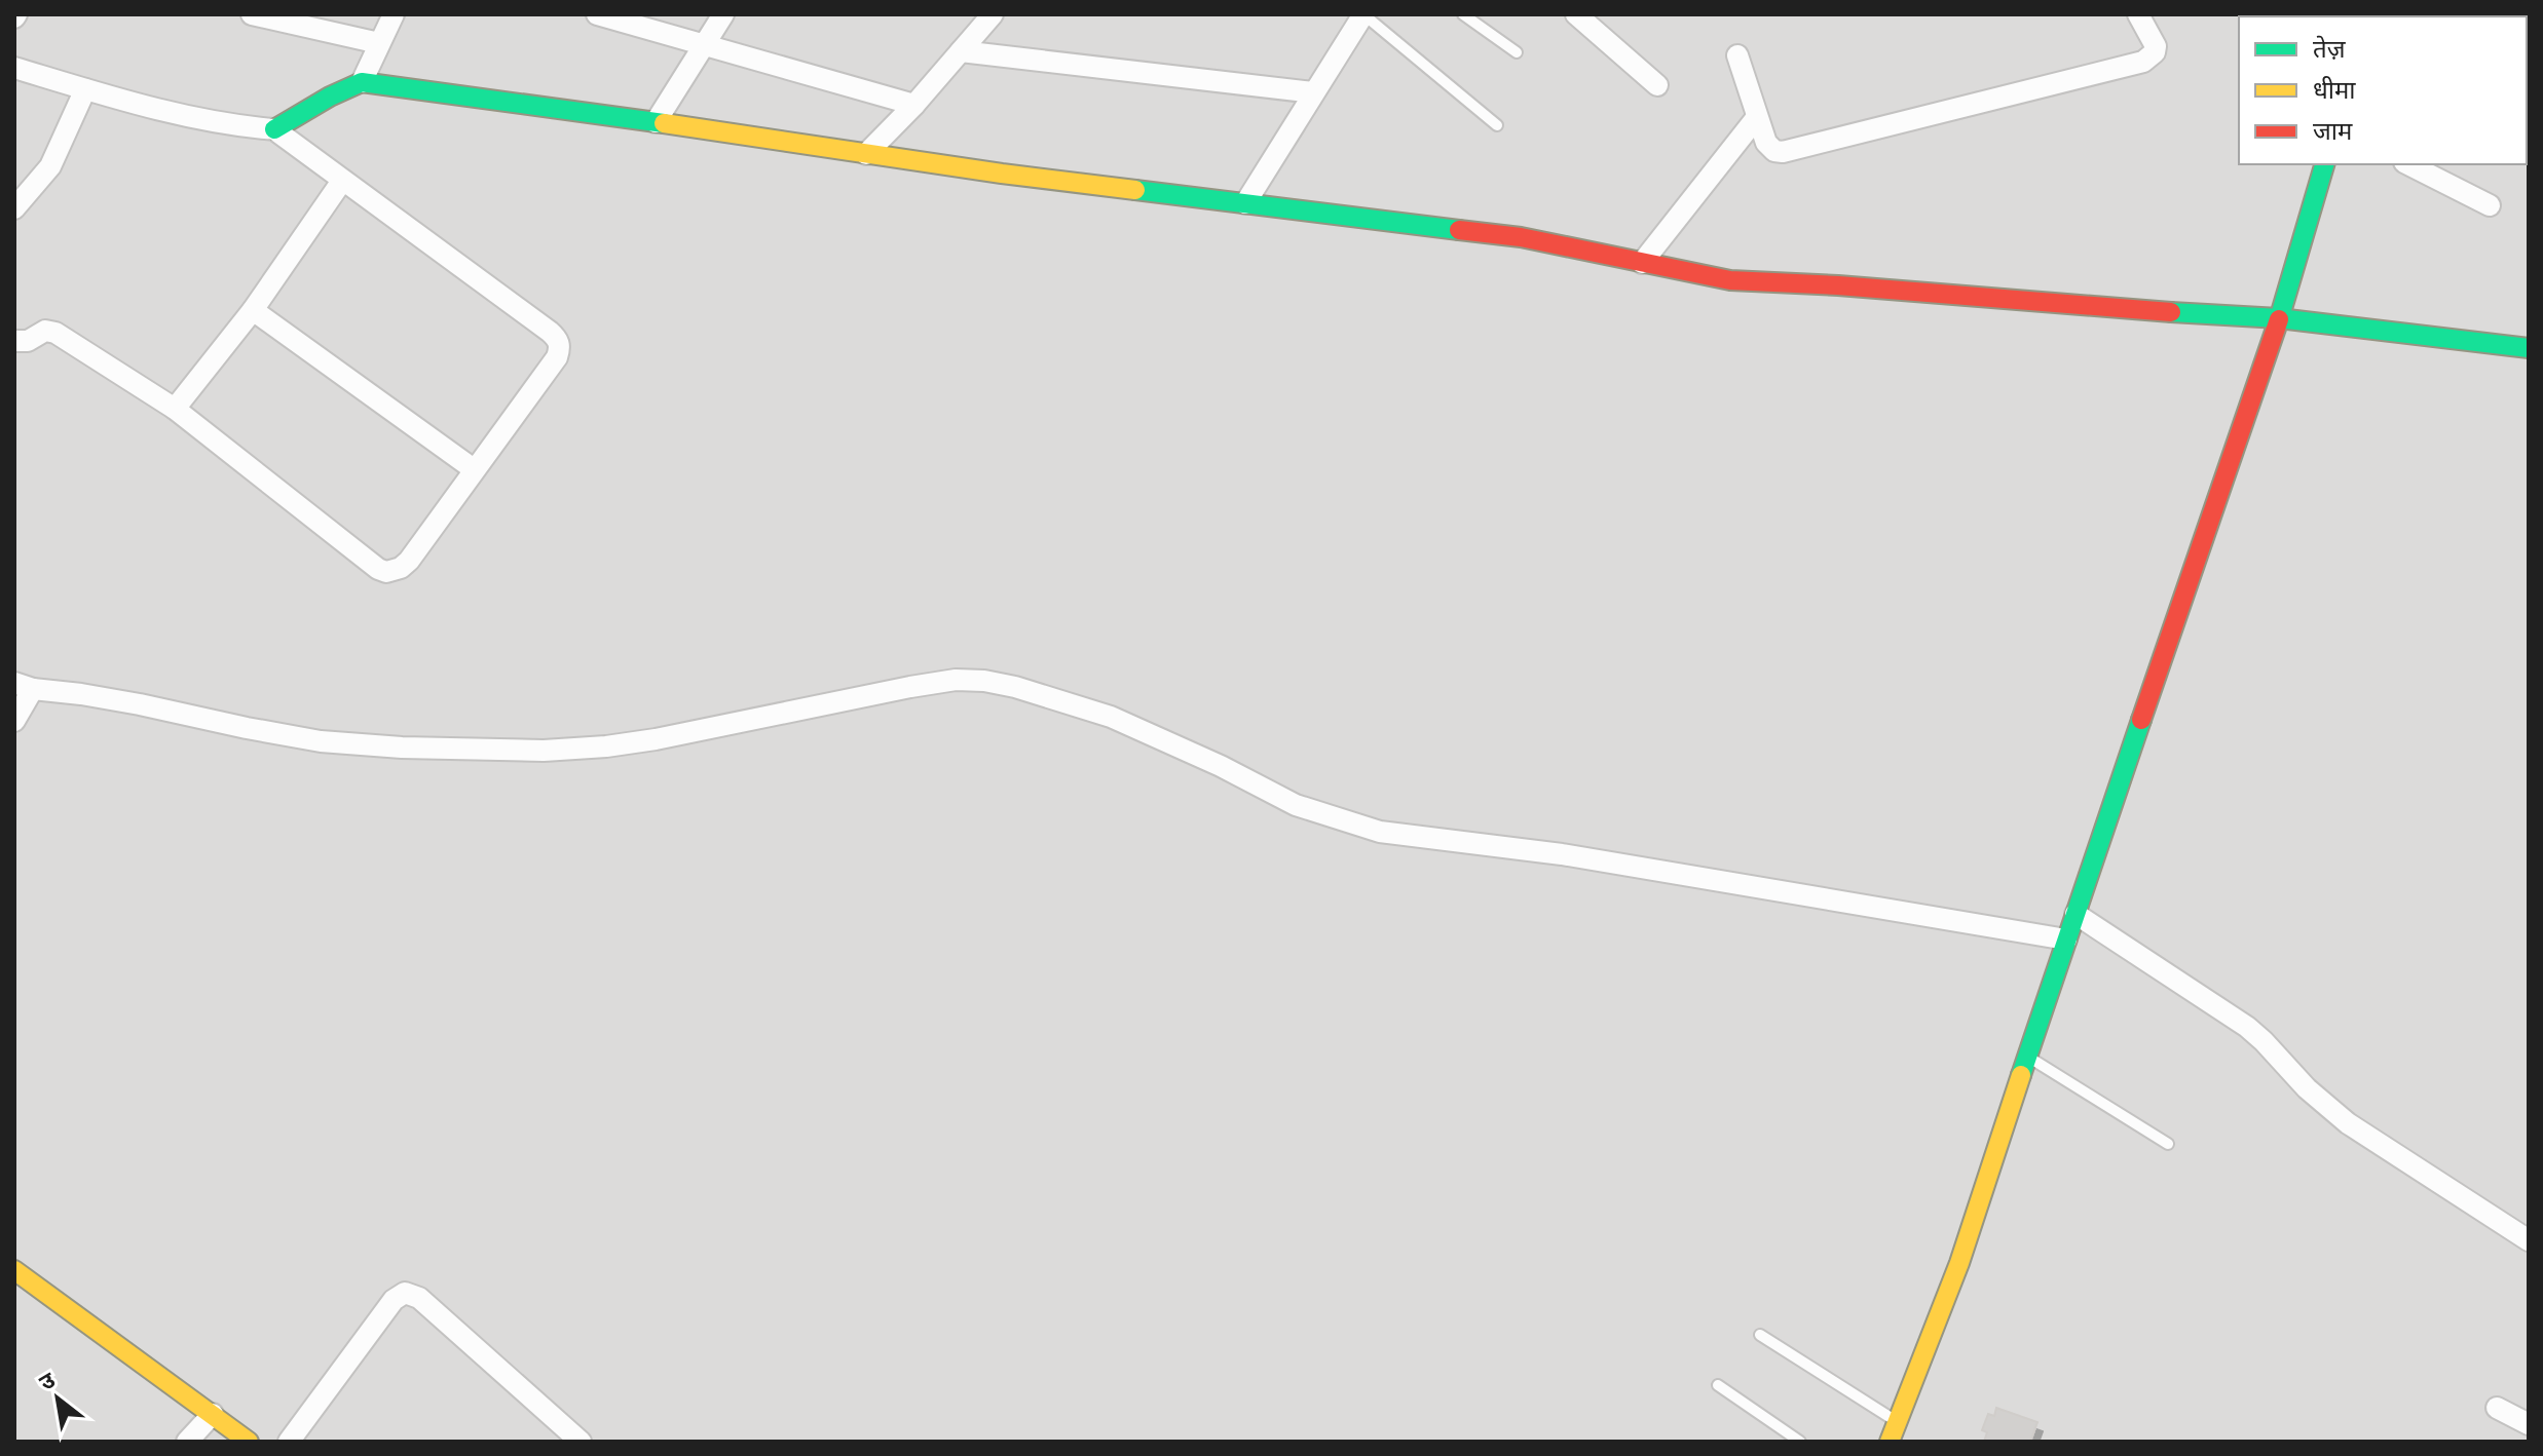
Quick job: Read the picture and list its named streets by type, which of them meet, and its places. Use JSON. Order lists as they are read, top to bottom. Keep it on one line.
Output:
{"legend":["तेज़","धीमा","जाम"],"north":"top left"}
